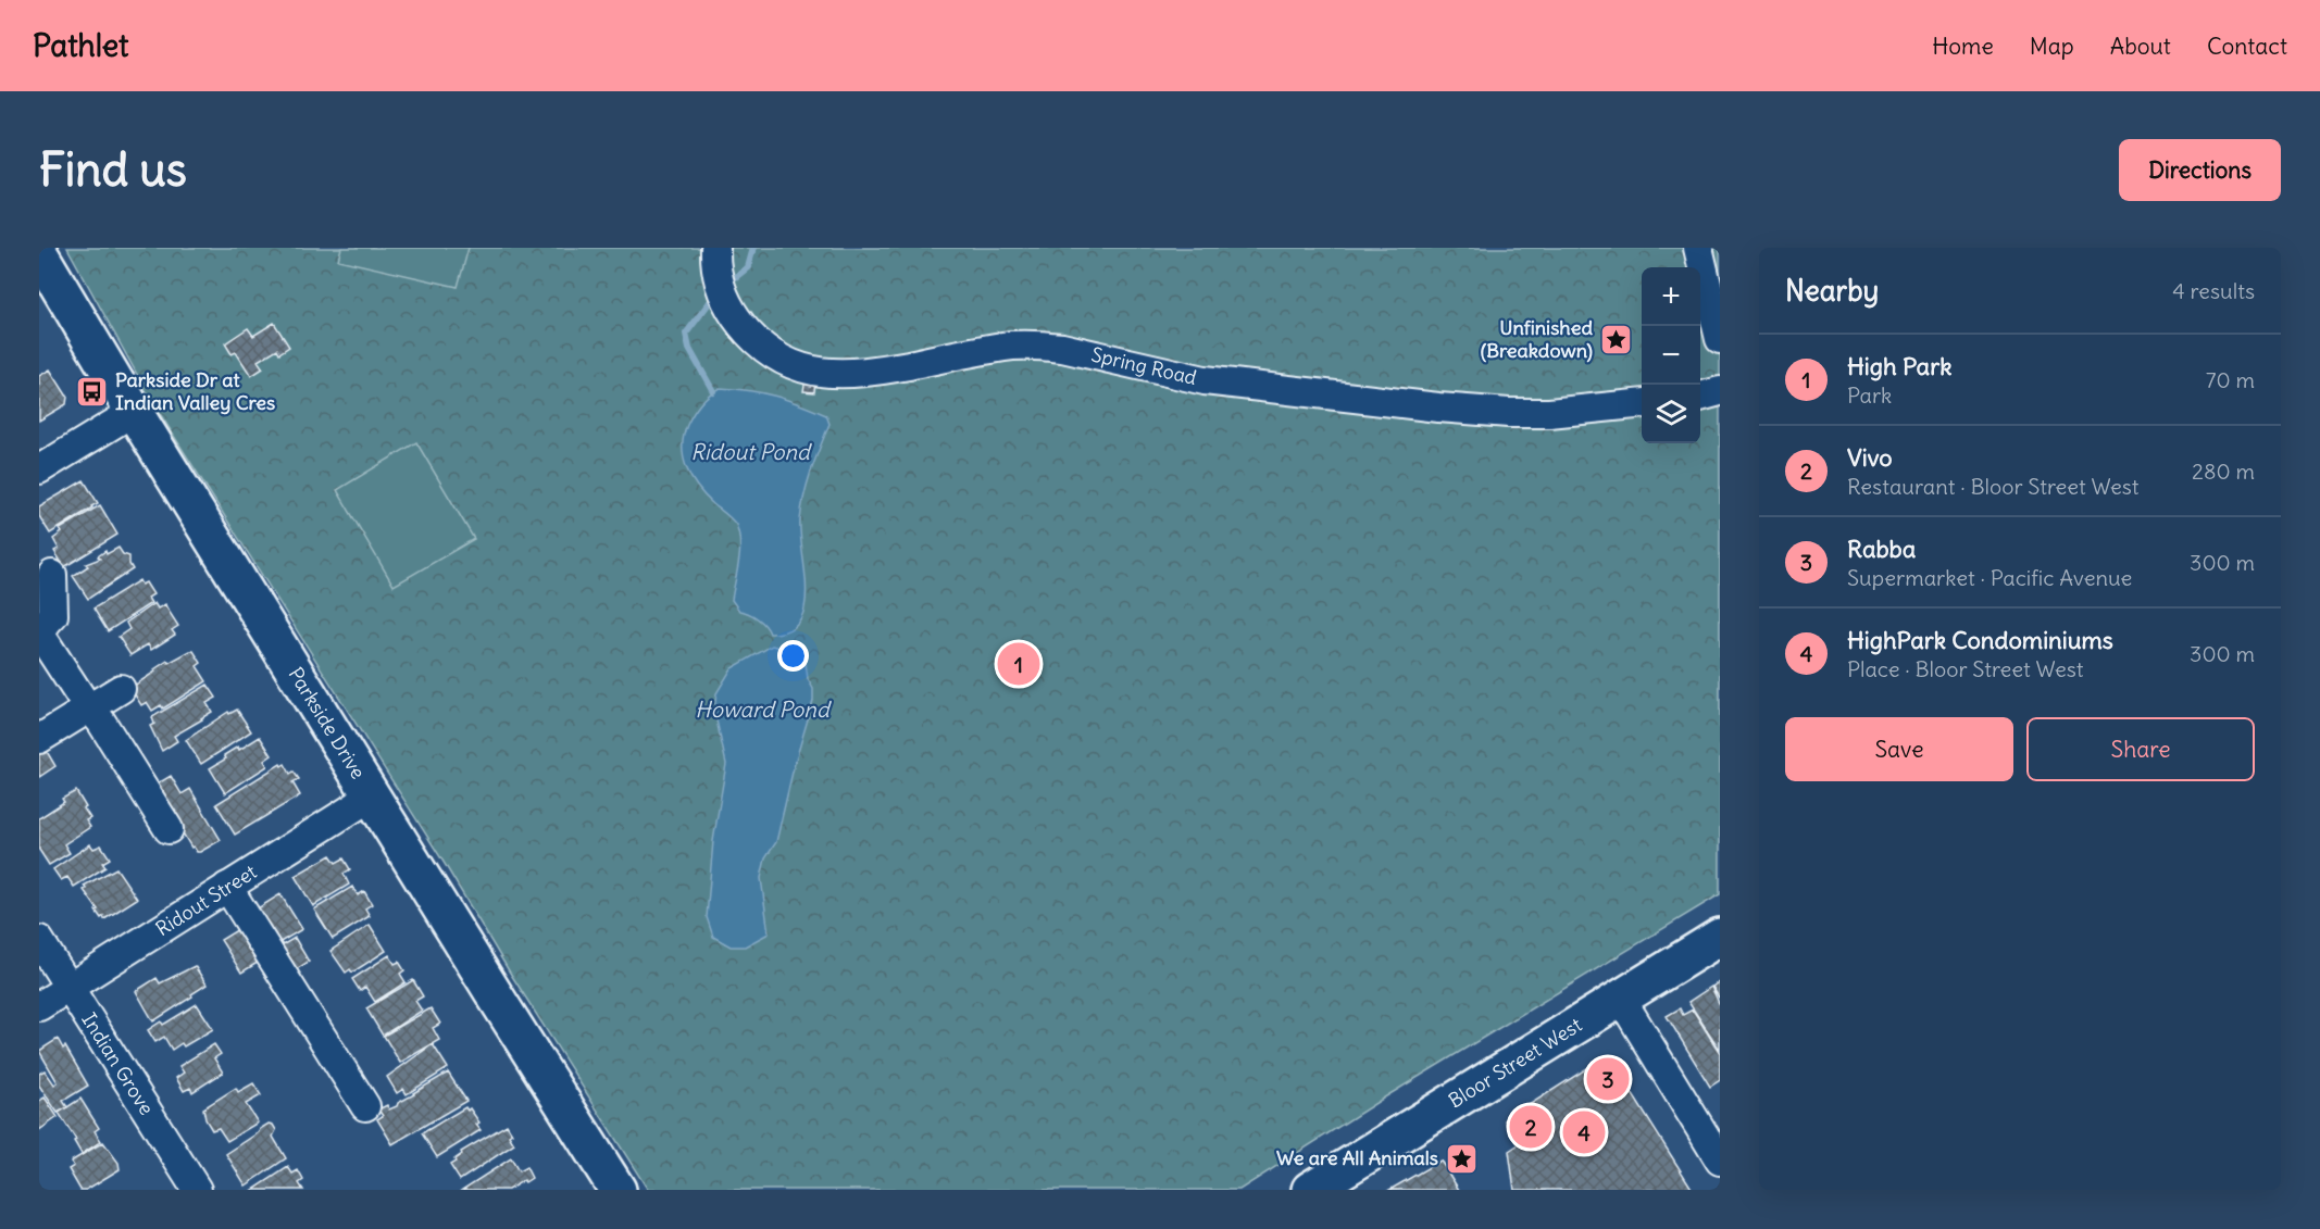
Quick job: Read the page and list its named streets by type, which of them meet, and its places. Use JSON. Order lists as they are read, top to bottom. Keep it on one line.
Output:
{"streets":{"main road":["Parkside Drive","Bloor Street West"],"street":["Spring Road","Ridout Street","Indian Grove"]},"crossings":[["Parkside Drive","Ridout Street"],["Ridout Street","Indian Grove"]],"water":["Ridout Pond","Howard Pond"],"places":{"place":["Unfinished (Breakdown)","We are All Animals"],"bus stop":["Parkside Dr at Indian Valley Cres"]},"page":{"header":"Pathlet","nav":["Home","Map","About","Contact"],"buttons":["Directions",["Save","Share"]],"title":"Find us","heading":["Nearby","4 results"],"map_buttons":["+","−"],"list":[{"mark":"1","name":"High Park","note":"Park","value":"70 m"},{"mark":"2","name":"Vivo","note":"Restaurant · Bloor Street West","value":"280 m"},{"mark":"3","name":"Rabba","note":"Supermarket · Pacific Avenue","value":"300 m"},{"mark":"4","name":"HighPark Condominiums","note":"Place · Bloor Street West","value":"300 m"}],"pins":["1","3","2","4"]}}
